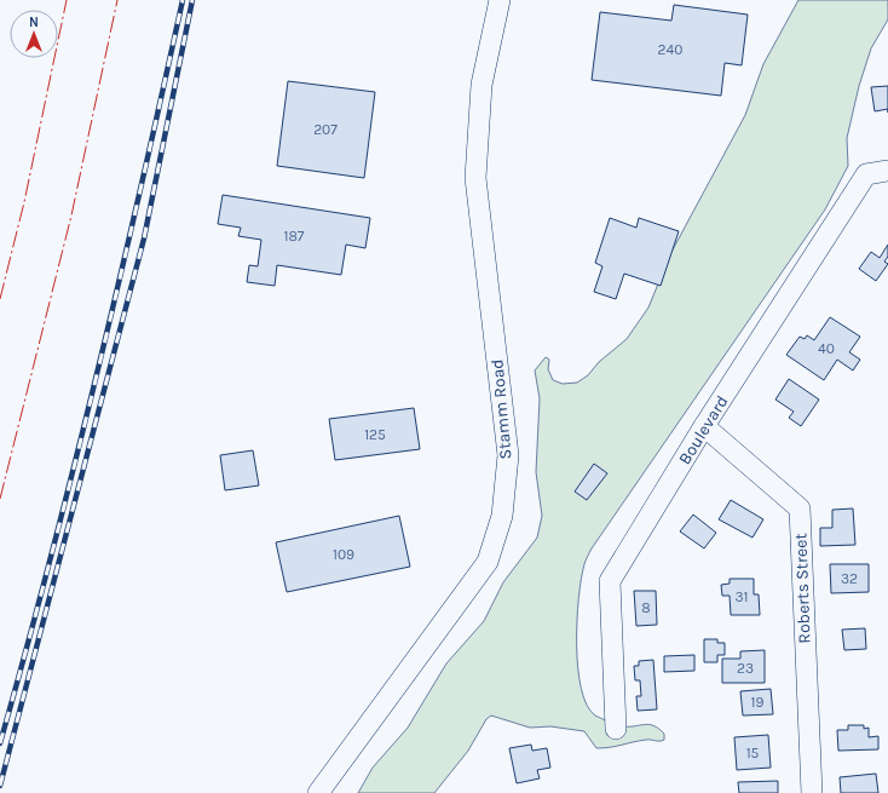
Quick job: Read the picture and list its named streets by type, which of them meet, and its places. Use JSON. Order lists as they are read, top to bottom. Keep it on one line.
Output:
{"streets":{"street":["Stamm Road","Boulevard","Roberts Street"]},"crossings":[["Boulevard","Roberts Street"]],"house_numbers":["240","207","187","40","125","109","32","31","8","23","19","15"],"north":"top"}
